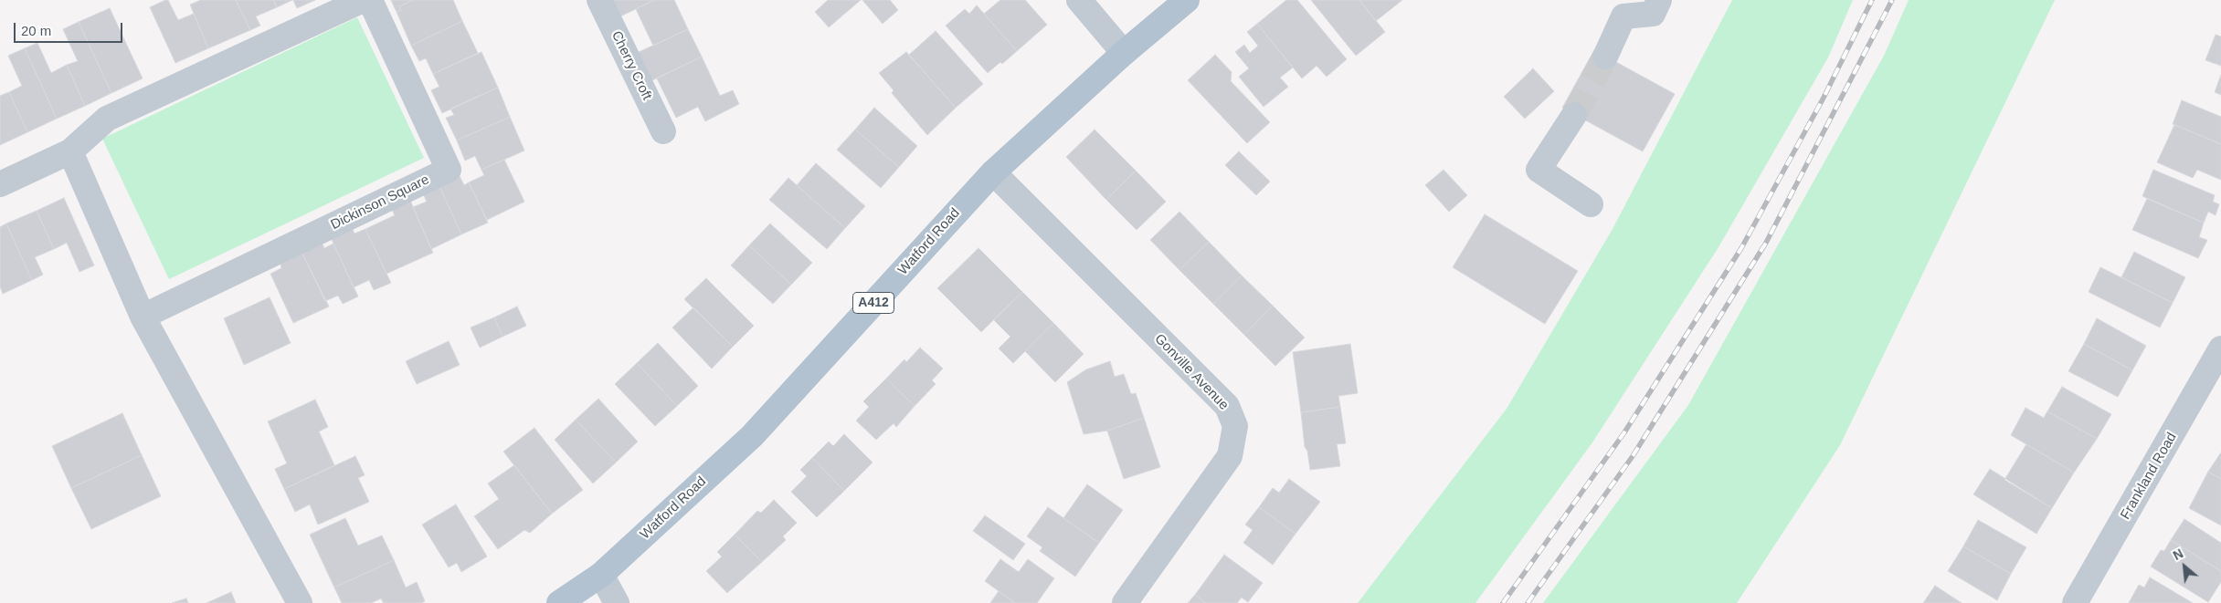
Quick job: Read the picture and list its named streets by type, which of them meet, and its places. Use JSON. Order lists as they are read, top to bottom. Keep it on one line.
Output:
{"streets":{"main road":["Watford Road","A412"],"street":["Cherry Croft","Dickinson Square","Gonville Avenue","Frankland Road"]},"crossings":[["Watford Road","Gonville Avenue"]],"scale_bar":"20 m","north":"top left"}
